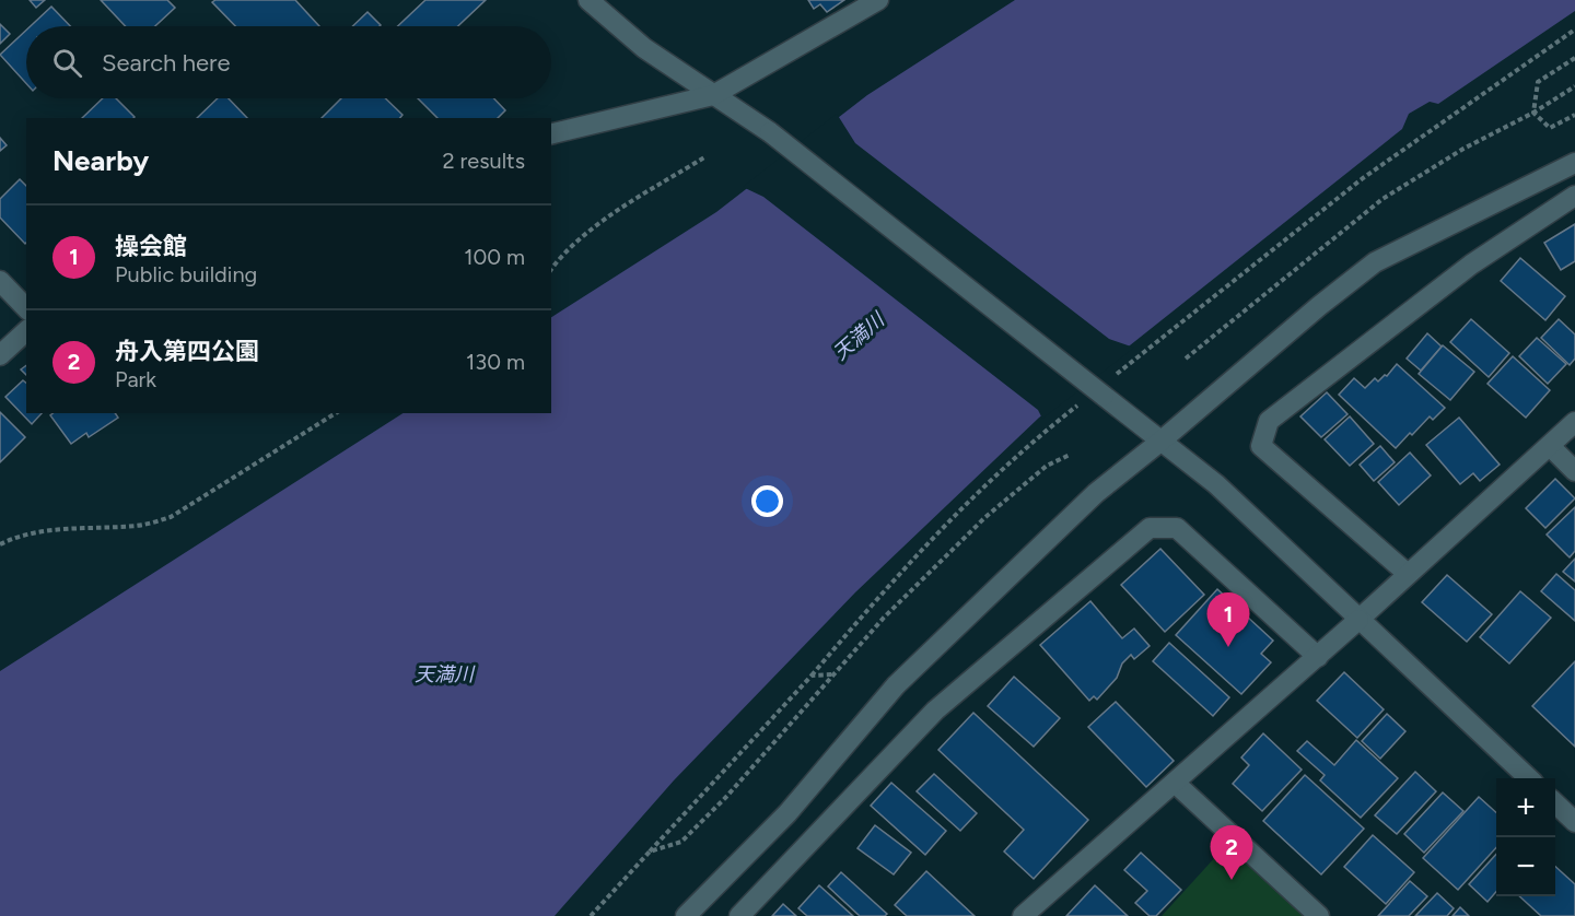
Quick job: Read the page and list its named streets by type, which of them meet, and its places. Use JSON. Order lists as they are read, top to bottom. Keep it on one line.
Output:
{"water":["天満川"],"page":{"search":"Search here","heading":["Nearby","2 results"],"list":[{"mark":"1","name":"操会館","note":"Public building","value":"100 m"},{"mark":"2","name":"舟入第四公園","note":"Park","value":"130 m"}],"pins":["1","2"],"map_buttons":["+","−"]}}
